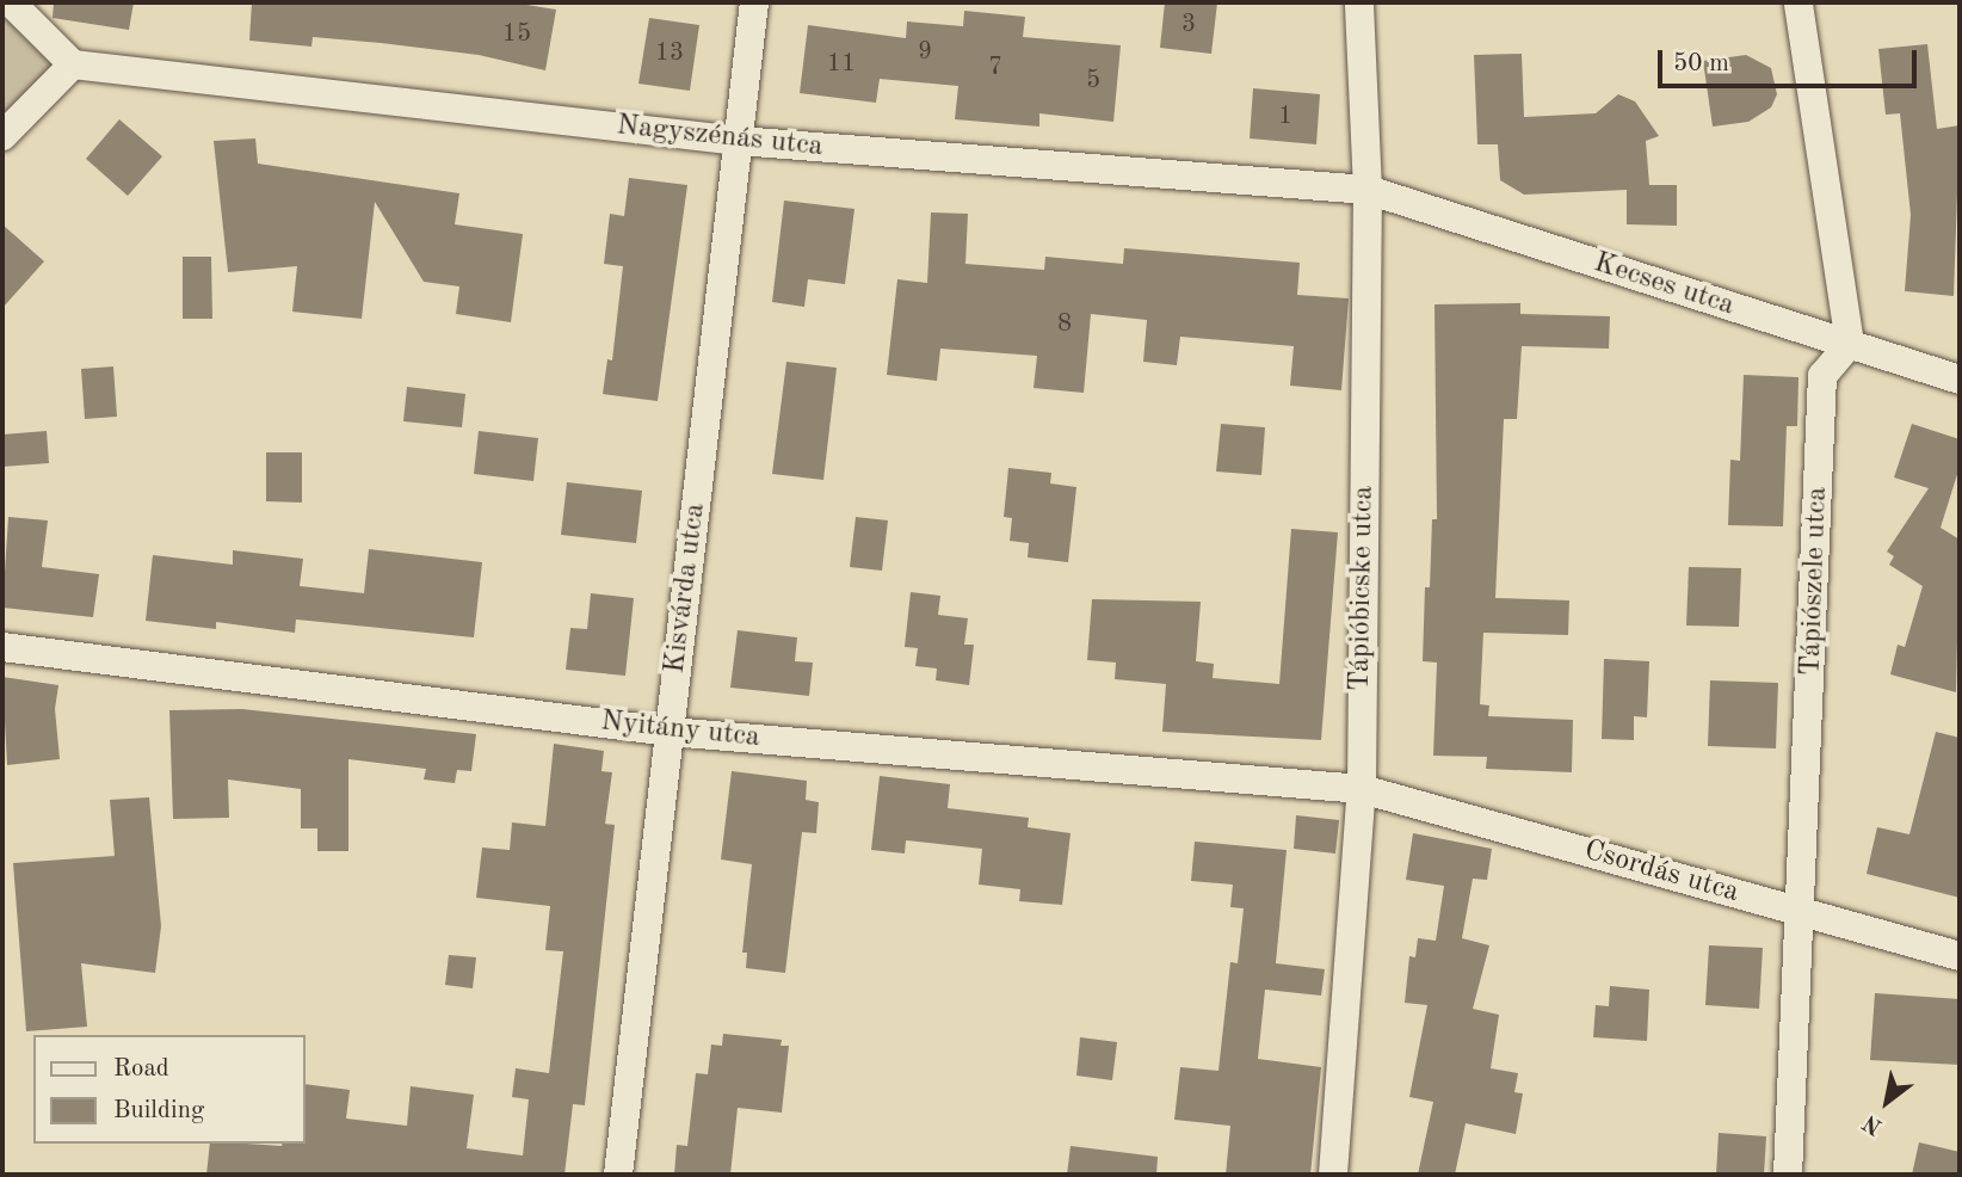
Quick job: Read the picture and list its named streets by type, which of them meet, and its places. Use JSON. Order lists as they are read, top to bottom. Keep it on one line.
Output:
{"streets":{"street":["Nagyszénás utca","Kecses utca","Tápiószele utca","Kisvárda utca","Tápióbicske utca","Nyitány utca","Csordás utca"]},"crossings":[["Nagyszénás utca","Kecses utca"],["Nagyszénás utca","Kisvárda utca"],["Nagyszénás utca","Tápióbicske utca"],["Kecses utca","Tápiószele utca"],["Kecses utca","Tápióbicske utca"],["Tápiószele utca","Csordás utca"],["Kisvárda utca","Nyitány utca"],["Tápióbicske utca","Nyitány utca"],["Tápióbicske utca","Csordás utca"],["Nyitány utca","Csordás utca"]],"house_numbers":["3","15","9","13","11","7","5","1","8"],"legend":["Road","Building"],"scale_bar":"50 m","north":"bottom left"}
